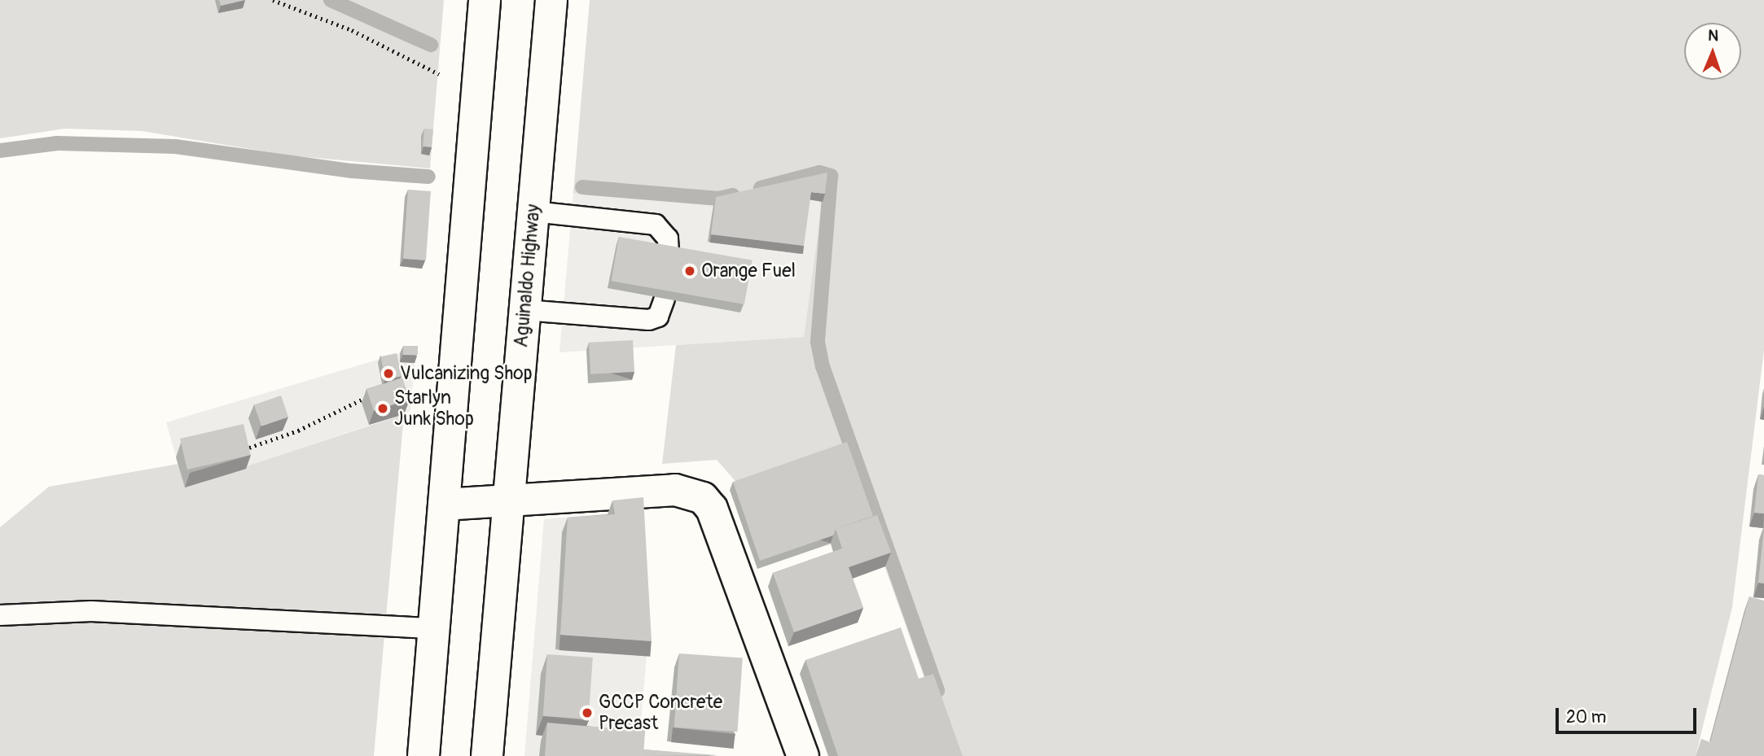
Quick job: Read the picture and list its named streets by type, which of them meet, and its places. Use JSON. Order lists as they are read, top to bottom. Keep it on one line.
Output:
{"streets":{"main road":["Aguinaldo Highway"]},"places":["Orange Fuel","Vulcanizing Shop","Starlyn Junk Shop","GCCP Concrete Precast"],"scale_bar":"20 m","north":"top"}
